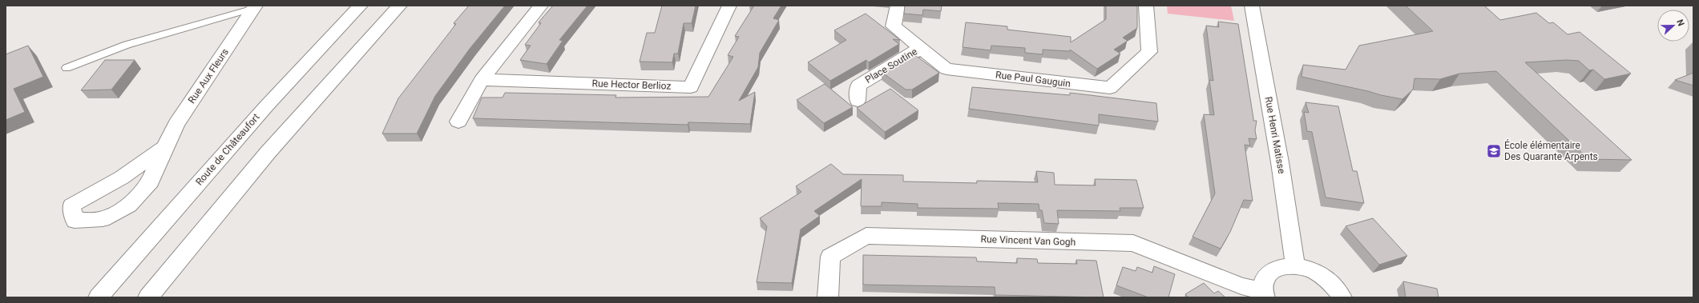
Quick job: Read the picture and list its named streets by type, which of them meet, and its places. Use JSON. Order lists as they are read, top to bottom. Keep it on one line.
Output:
{"streets":{"street":["Place Soutine","Rue Aux Fleurs","Rue Paul Gauguin","Rue Hector Berlioz","Rue Henri Matisse","Route de Châteaufort","Rue Vincent Van Gogh"]},"crossings":[["Place Soutine","Rue Paul Gauguin"]],"places":{"school or university":["École élémentaire Des Quarante Arpents"]},"north":"right"}
